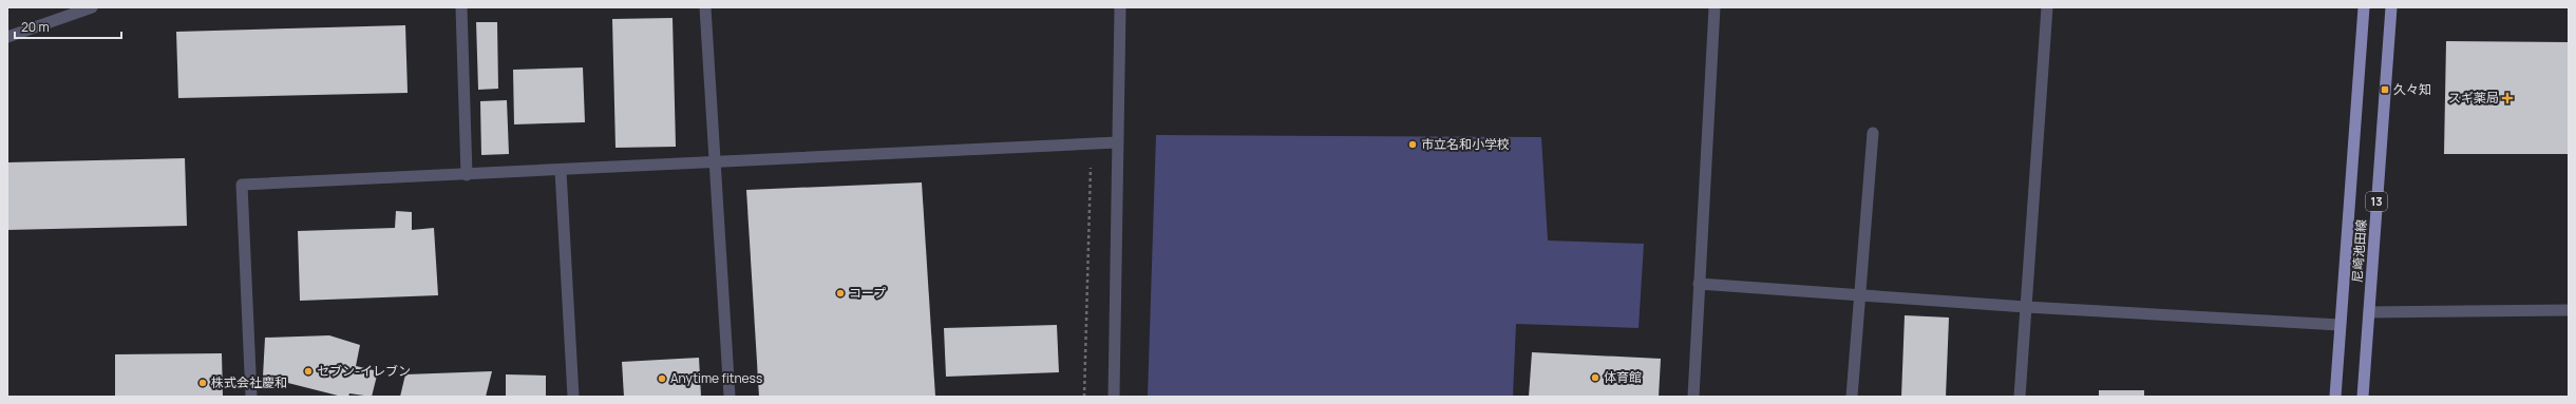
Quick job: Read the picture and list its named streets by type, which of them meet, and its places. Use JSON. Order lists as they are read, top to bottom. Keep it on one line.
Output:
{"streets":{"main road":["13","尼崎池田線"]},"places":{"transit":["久々知"],"health":["スギ薬局"],"other":["市立名和小学校","コープ","セブン-イレブン","体育館","Anytime fitness","株式会社慶和"]},"scale_bar":"20 m"}
